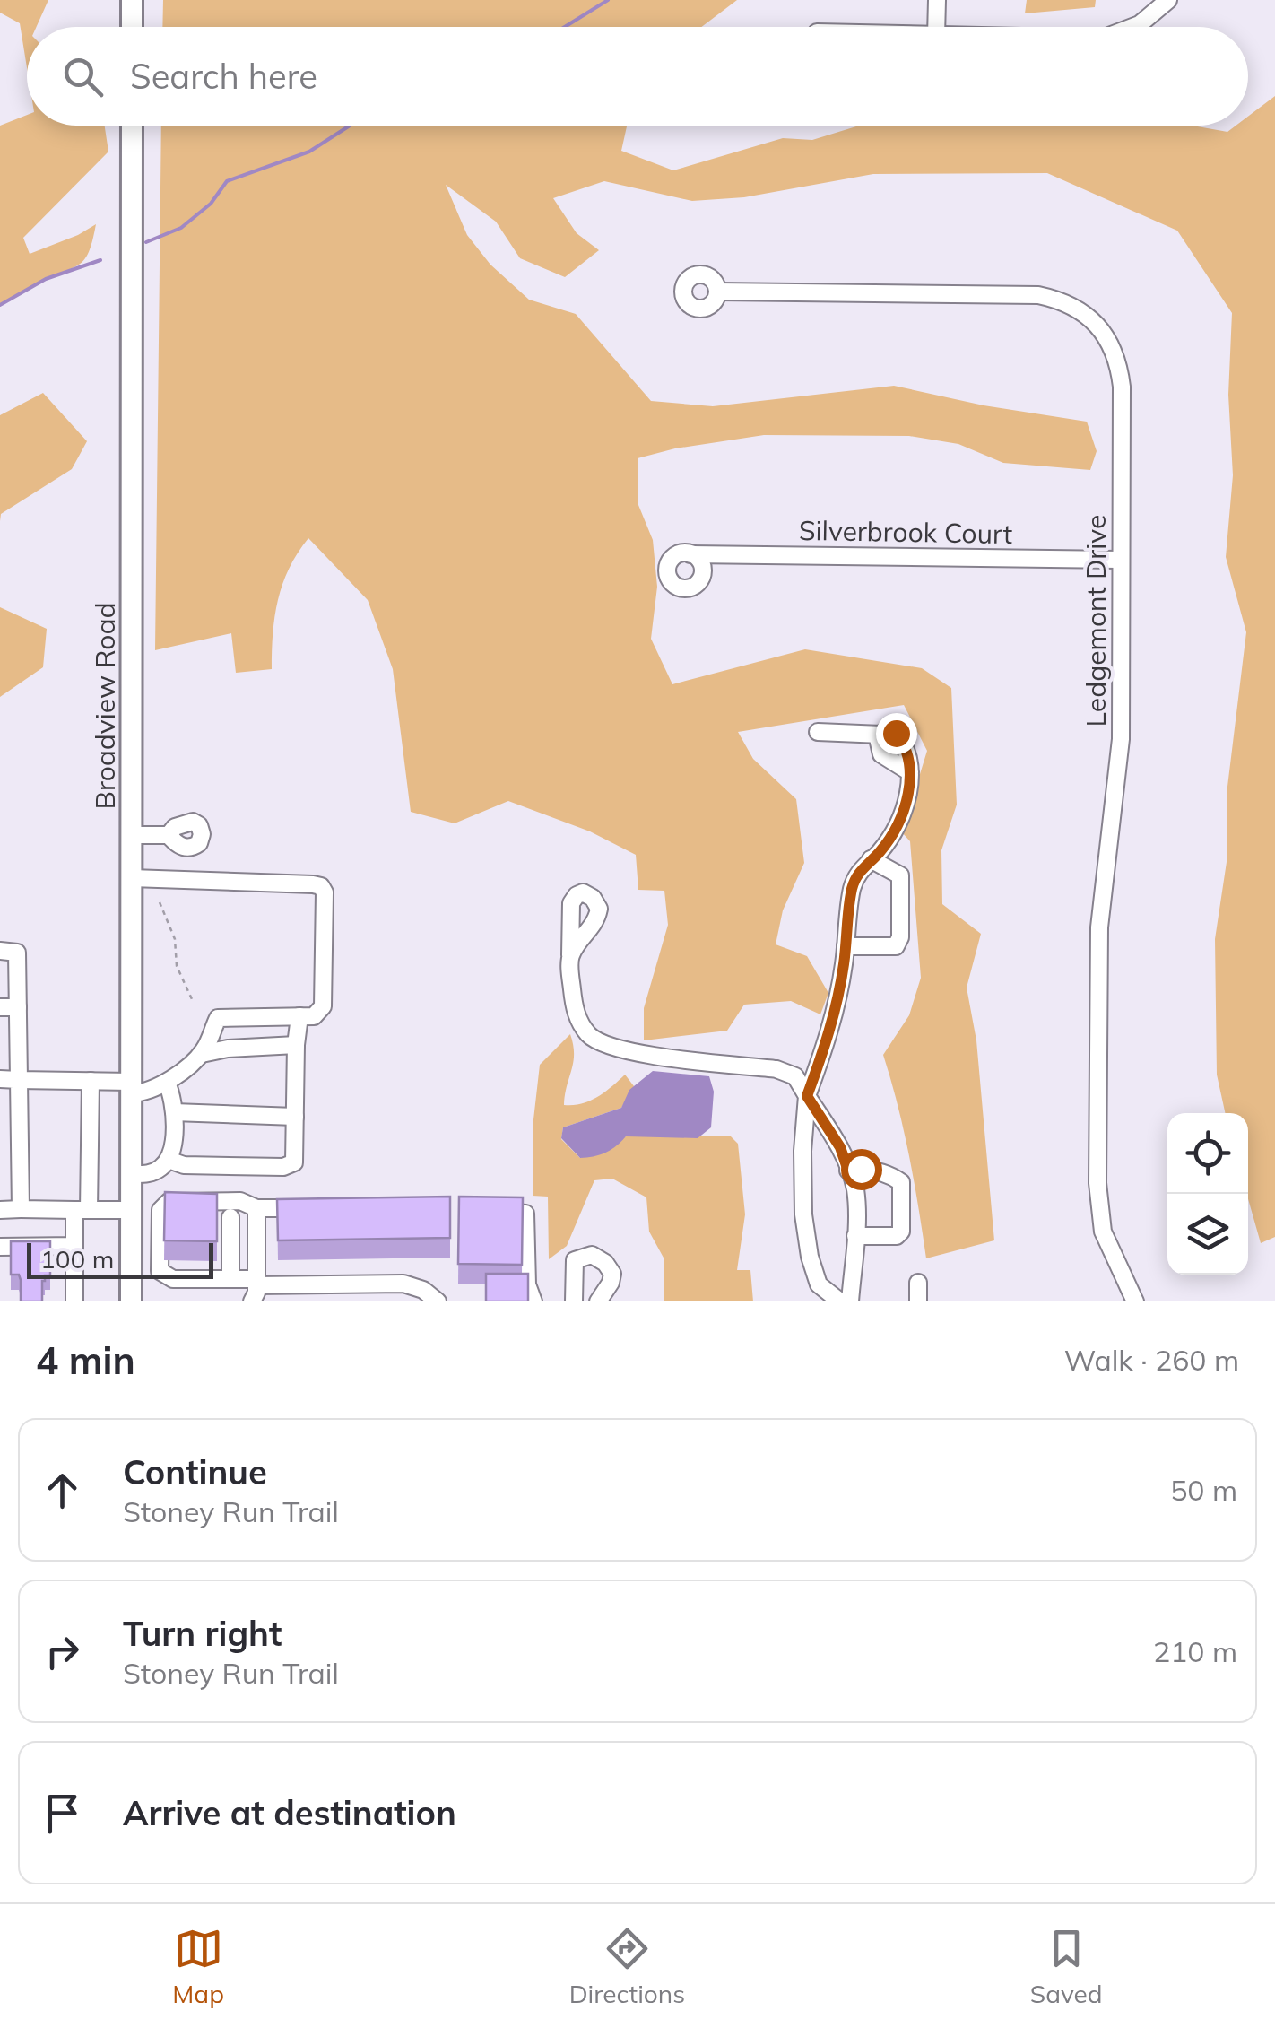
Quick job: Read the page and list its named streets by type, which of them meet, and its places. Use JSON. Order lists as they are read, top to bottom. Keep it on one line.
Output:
{"streets":{"main road":["Broadview Road"],"street":["Silverbrook Court","Ledgemont Drive"]},"crossings":[["Silverbrook Court","Ledgemont Drive"]],"scale_bar":"100 m","page":{"search":"Search here","scale":"100 m","heading":["4 min","Walk · 260 m"],"list":[["Continue","Stoney Run Trail","50 m"],["Turn right","Stoney Run Trail","210 m"],"Arrive at destination"],"nav":["Map","Directions","Saved"]}}
